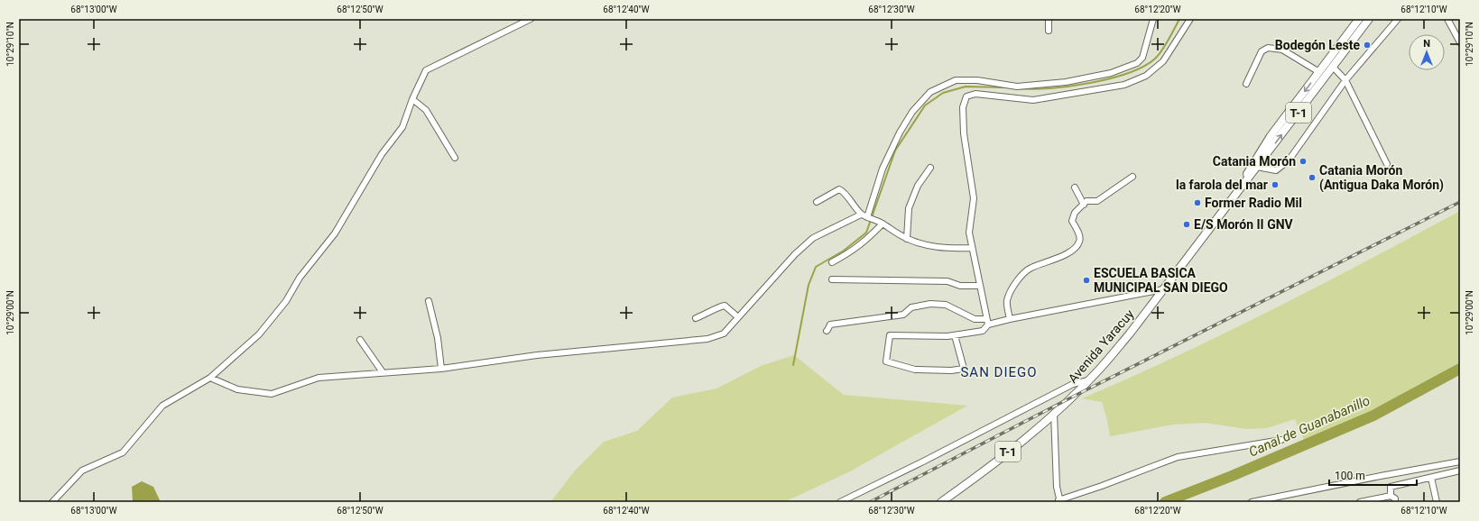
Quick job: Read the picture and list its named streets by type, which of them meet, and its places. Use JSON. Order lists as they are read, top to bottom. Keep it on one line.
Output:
{"streets":{"main road":["T-1","Avenida Yaracuy"]},"crossings":[["T-1","Avenida Yaracuy"]],"districts":["SAN DIEGO"],"water":["Canal de Guanabanillo"],"places":["Bodegón Leste","Catania Morón","Catania Morón (Antigua Daka Morón)","la farola del mar","Former Radio Mil","E/S Morón II GNV","ESCUELA BASICA MUNICIPAL SAN DIEGO"],"scale_bar":"100 m","north":"top","coordinates":["68°13'00\"W","68°12'50\"W","68°12'40\"W","68°12'30\"W","68°12'20\"W","68°12'10\"W","10°29'10\"N","10°29'00\"N"]}
